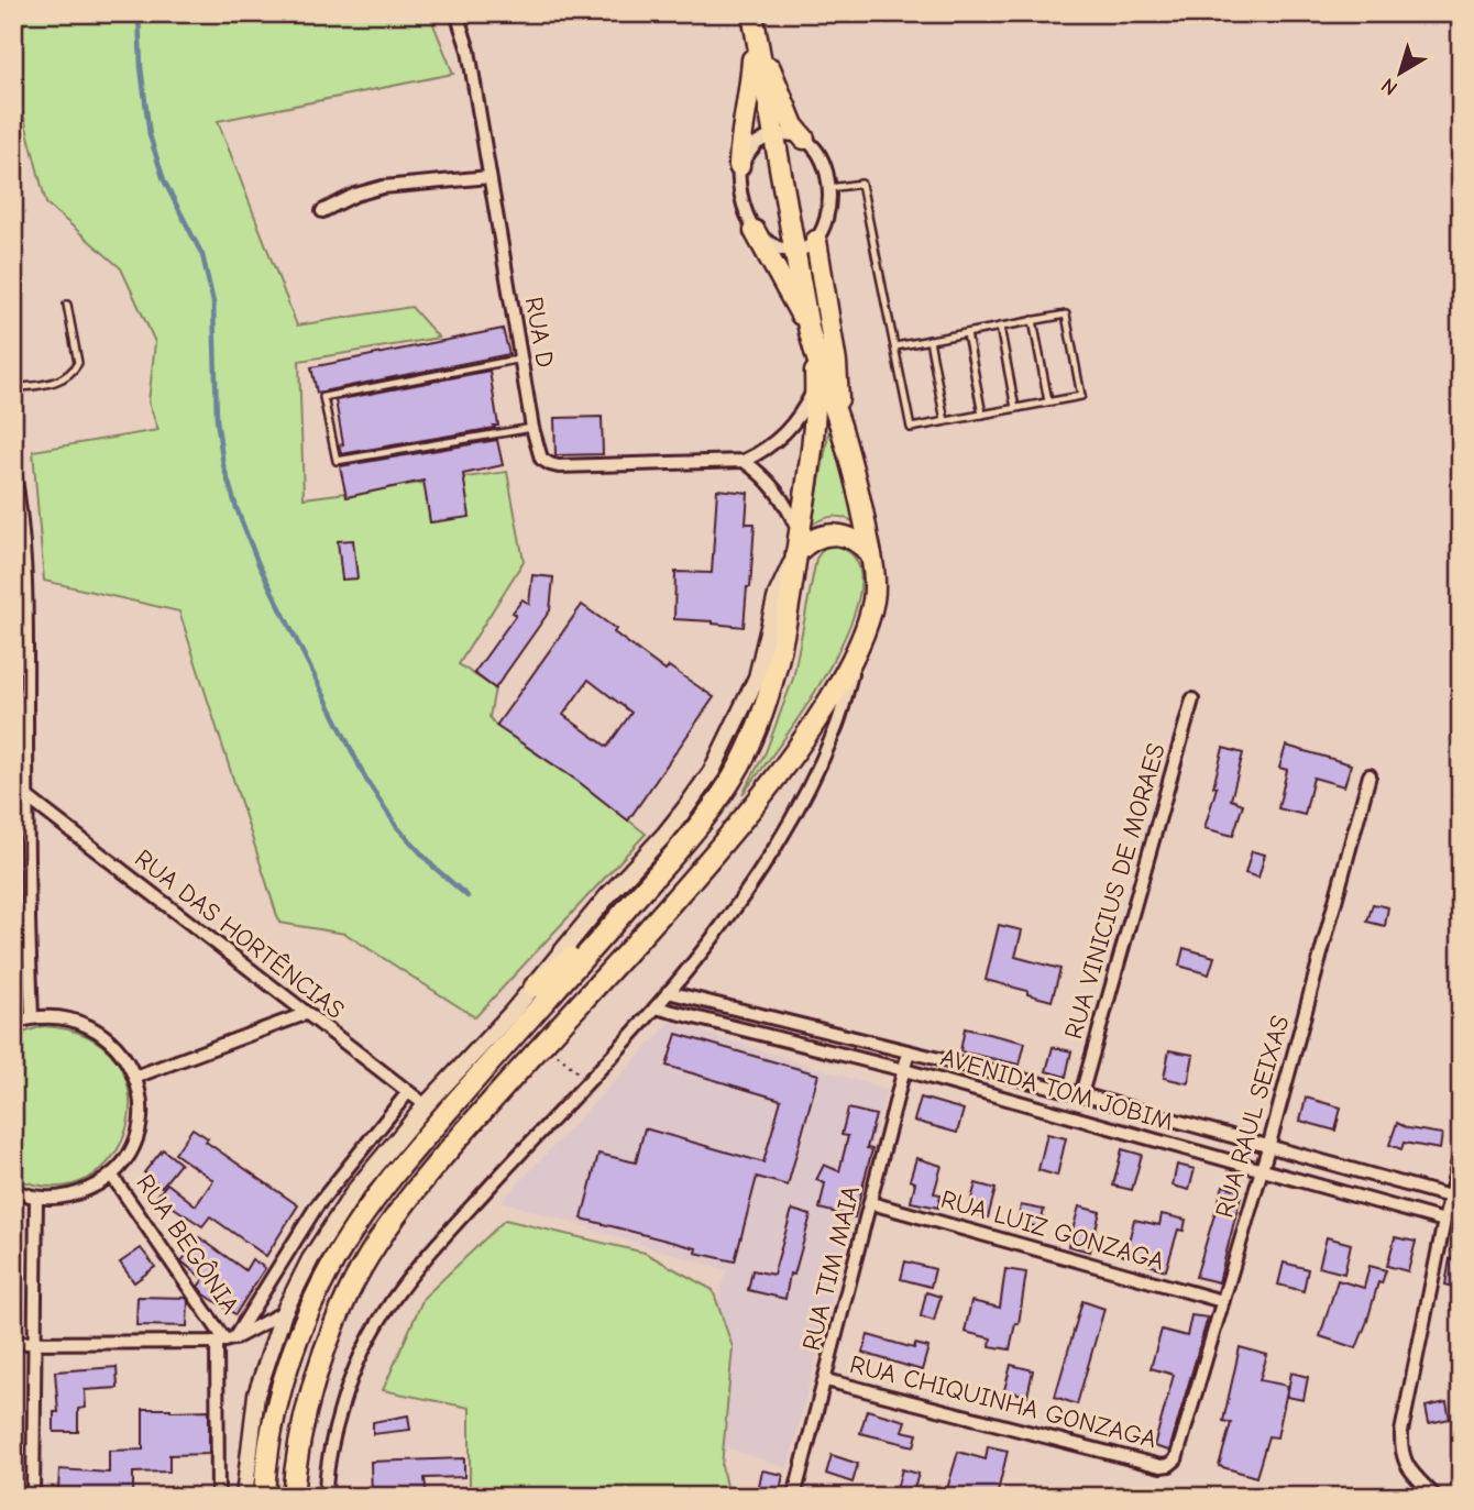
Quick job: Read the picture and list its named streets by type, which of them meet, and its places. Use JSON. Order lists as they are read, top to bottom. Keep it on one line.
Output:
{"streets":{"street":["RUA D","RUA VINICIUS DE MORAES","RUA DAS HORTÊNCIAS","AVENIDA TOM JOBIM","RUA RAUL SEIXAS","RUA LUIZ GONZAGA","RUA BEGÔNIA","RUA TIM MAIA","RUA CHIQUINHA GONZAGA"]},"crossings":[["RUA VINICIUS DE MORAES","AVENIDA TOM JOBIM"],["AVENIDA TOM JOBIM","RUA RAUL SEIXAS"],["AVENIDA TOM JOBIM","RUA TIM MAIA"],["RUA RAUL SEIXAS","RUA LUIZ GONZAGA"],["RUA RAUL SEIXAS","RUA CHIQUINHA GONZAGA"],["RUA LUIZ GONZAGA","RUA TIM MAIA"],["RUA TIM MAIA","RUA CHIQUINHA GONZAGA"]],"north":"bottom left"}
